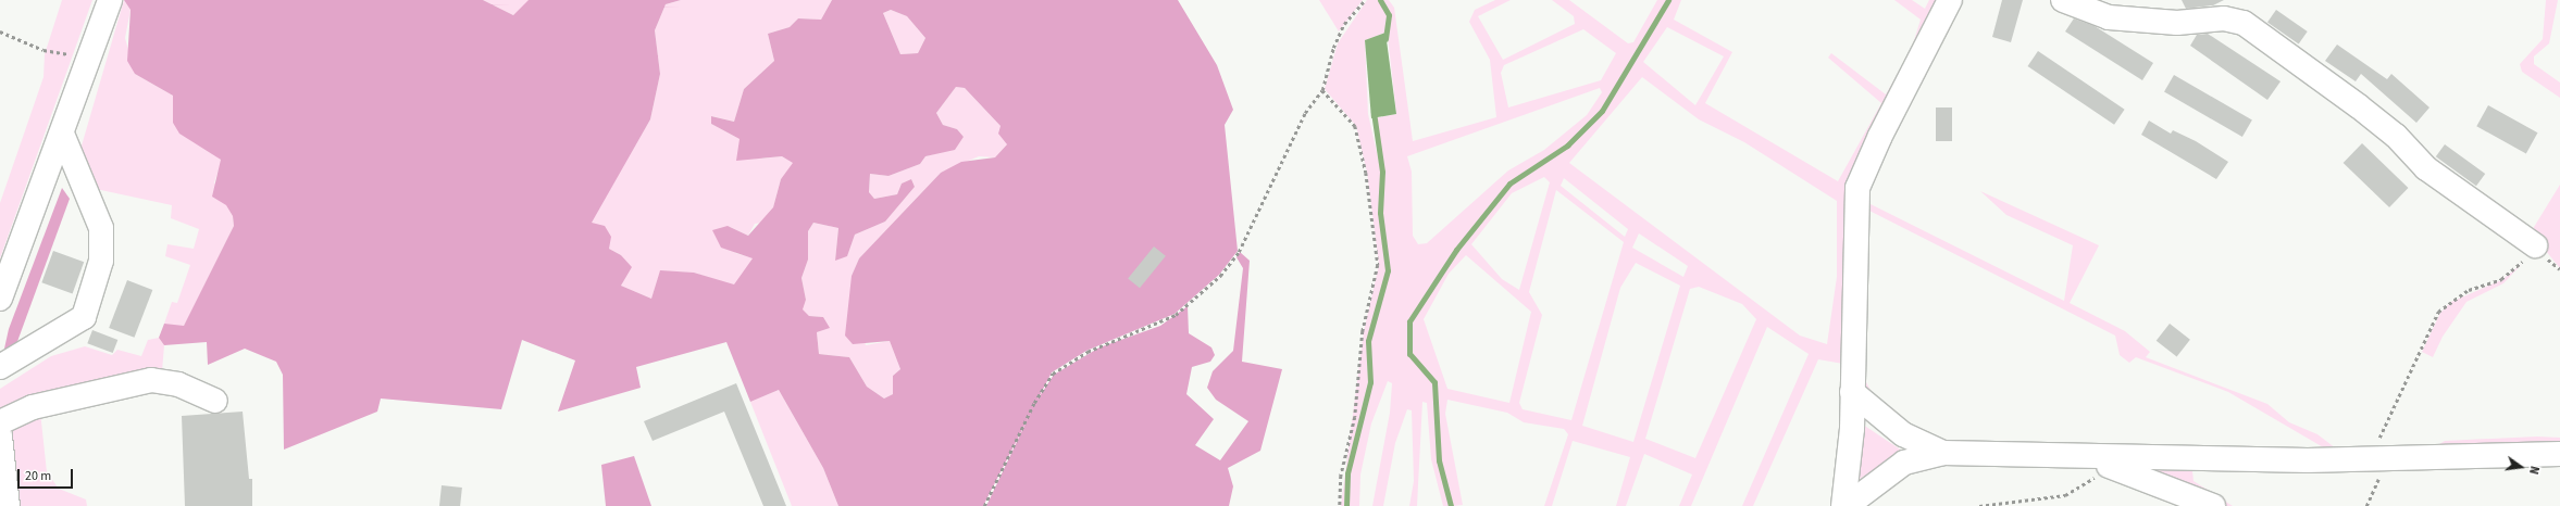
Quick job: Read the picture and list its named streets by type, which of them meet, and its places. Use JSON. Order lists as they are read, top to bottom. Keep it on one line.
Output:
{"scale_bar":"20 m","north":"right"}
